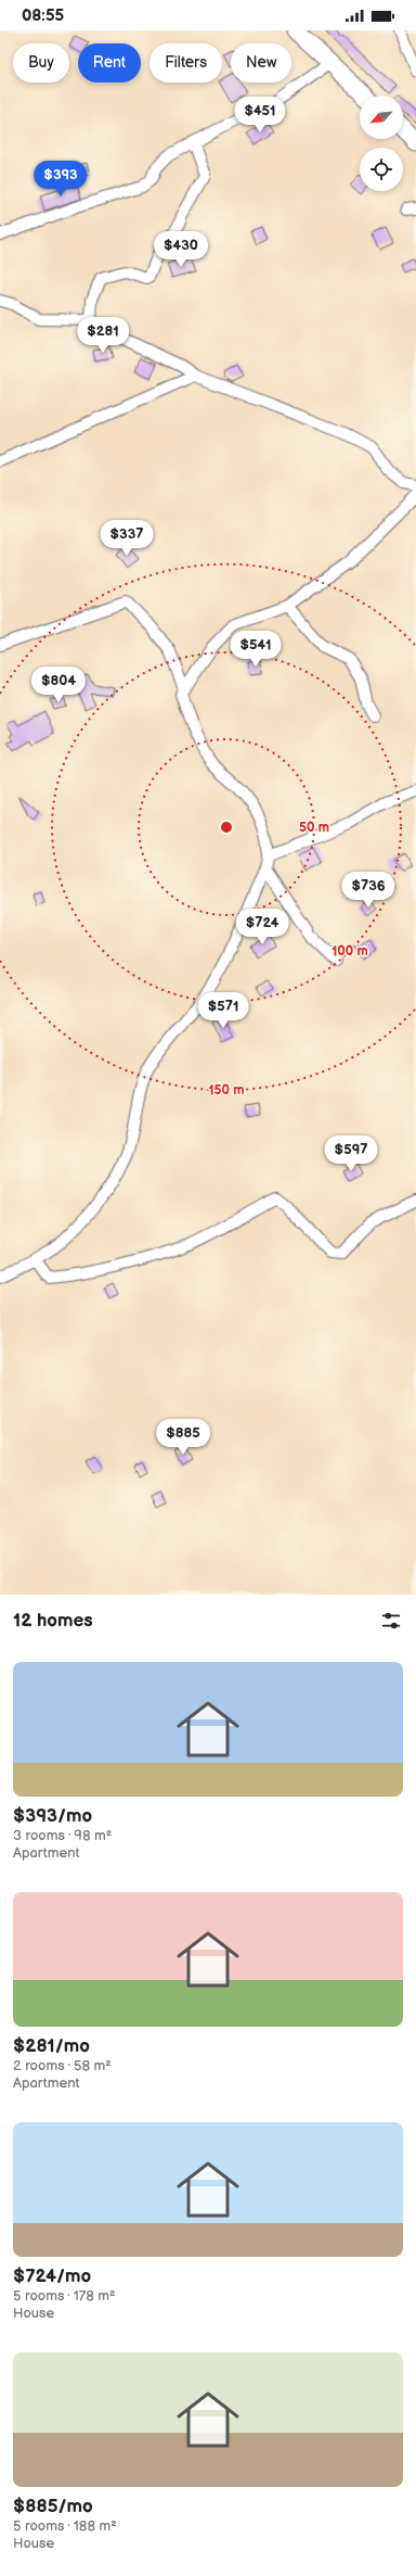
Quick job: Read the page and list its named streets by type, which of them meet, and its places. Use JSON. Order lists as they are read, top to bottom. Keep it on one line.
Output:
{"north":"bottom left","page":{"status":"08:55","chip":["Buy","Rent","Filters","New"],"price":["$451","$393","$430","$281","$337","$541","$804","$736","$724","$571","$597","$885"],"heading":"12 homes","list":[{"name":"$393/mo","note":"3 rooms · 98 m² · Apartment"},{"name":"$281/mo","note":"2 rooms · 58 m² · Apartment"},{"name":"$724/mo","note":"5 rooms · 178 m² · House"},{"name":"$885/mo","note":"5 rooms · 188 m² · House"}]},"rings":["50 m","100 m","150 m"]}
